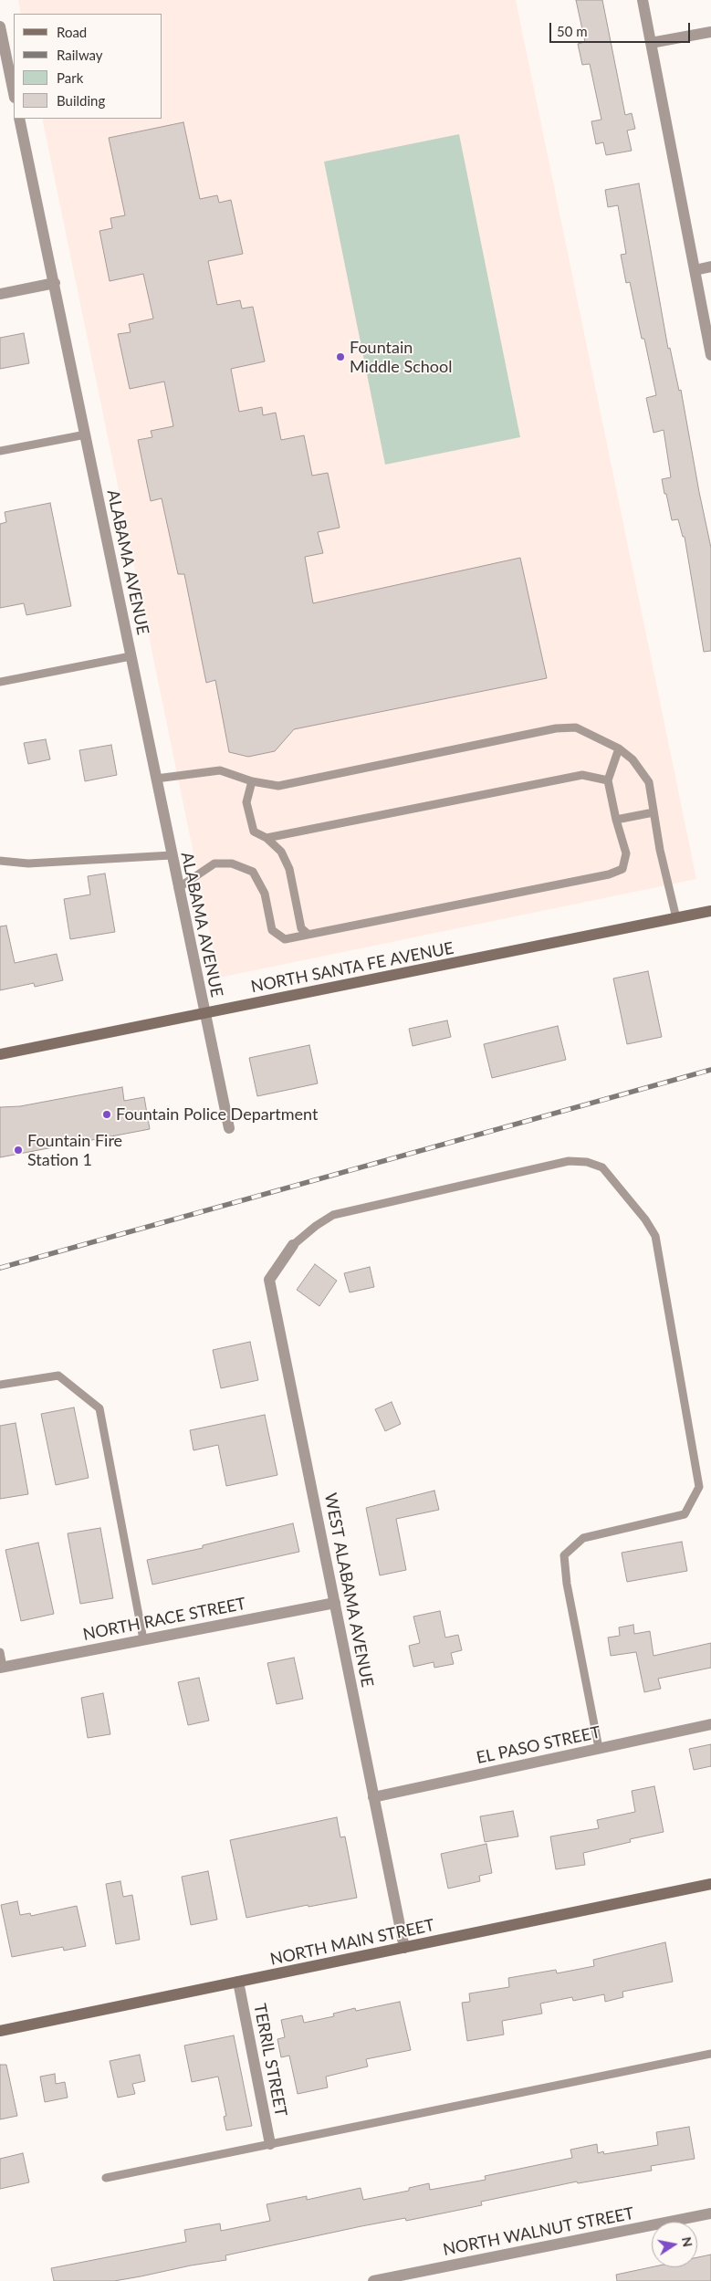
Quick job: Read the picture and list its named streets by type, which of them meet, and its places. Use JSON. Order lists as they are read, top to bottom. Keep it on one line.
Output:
{"streets":{"main road":["NORTH SANTA FE AVENUE","NORTH MAIN STREET"],"street":["ALABAMA AVENUE","WEST ALABAMA AVENUE","NORTH RACE STREET","EL PASO STREET","TERRIL STREET","NORTH WALNUT STREET"]},"crossings":[["ALABAMA AVENUE","NORTH SANTA FE AVENUE"],["WEST ALABAMA AVENUE","NORTH RACE STREET"],["WEST ALABAMA AVENUE","EL PASO STREET"],["WEST ALABAMA AVENUE","NORTH MAIN STREET"],["NORTH MAIN STREET","TERRIL STREET"]],"places":["Fountain Middle School","Fountain Police Department","Fountain Fire Station 1"],"legend":["Road","Railway","Park","Building"],"scale_bar":"50 m","north":"right"}
